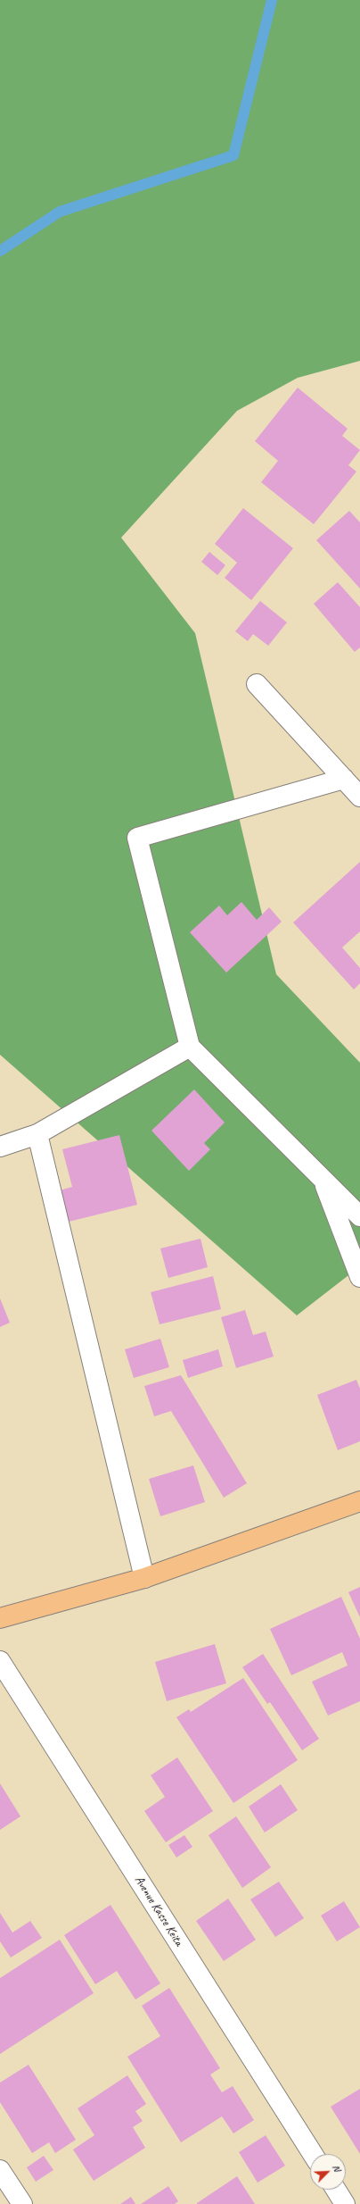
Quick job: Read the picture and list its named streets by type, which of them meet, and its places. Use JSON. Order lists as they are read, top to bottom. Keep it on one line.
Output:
{"streets":{"street":["Avenue Kasse Keita"]},"north":"top right"}
